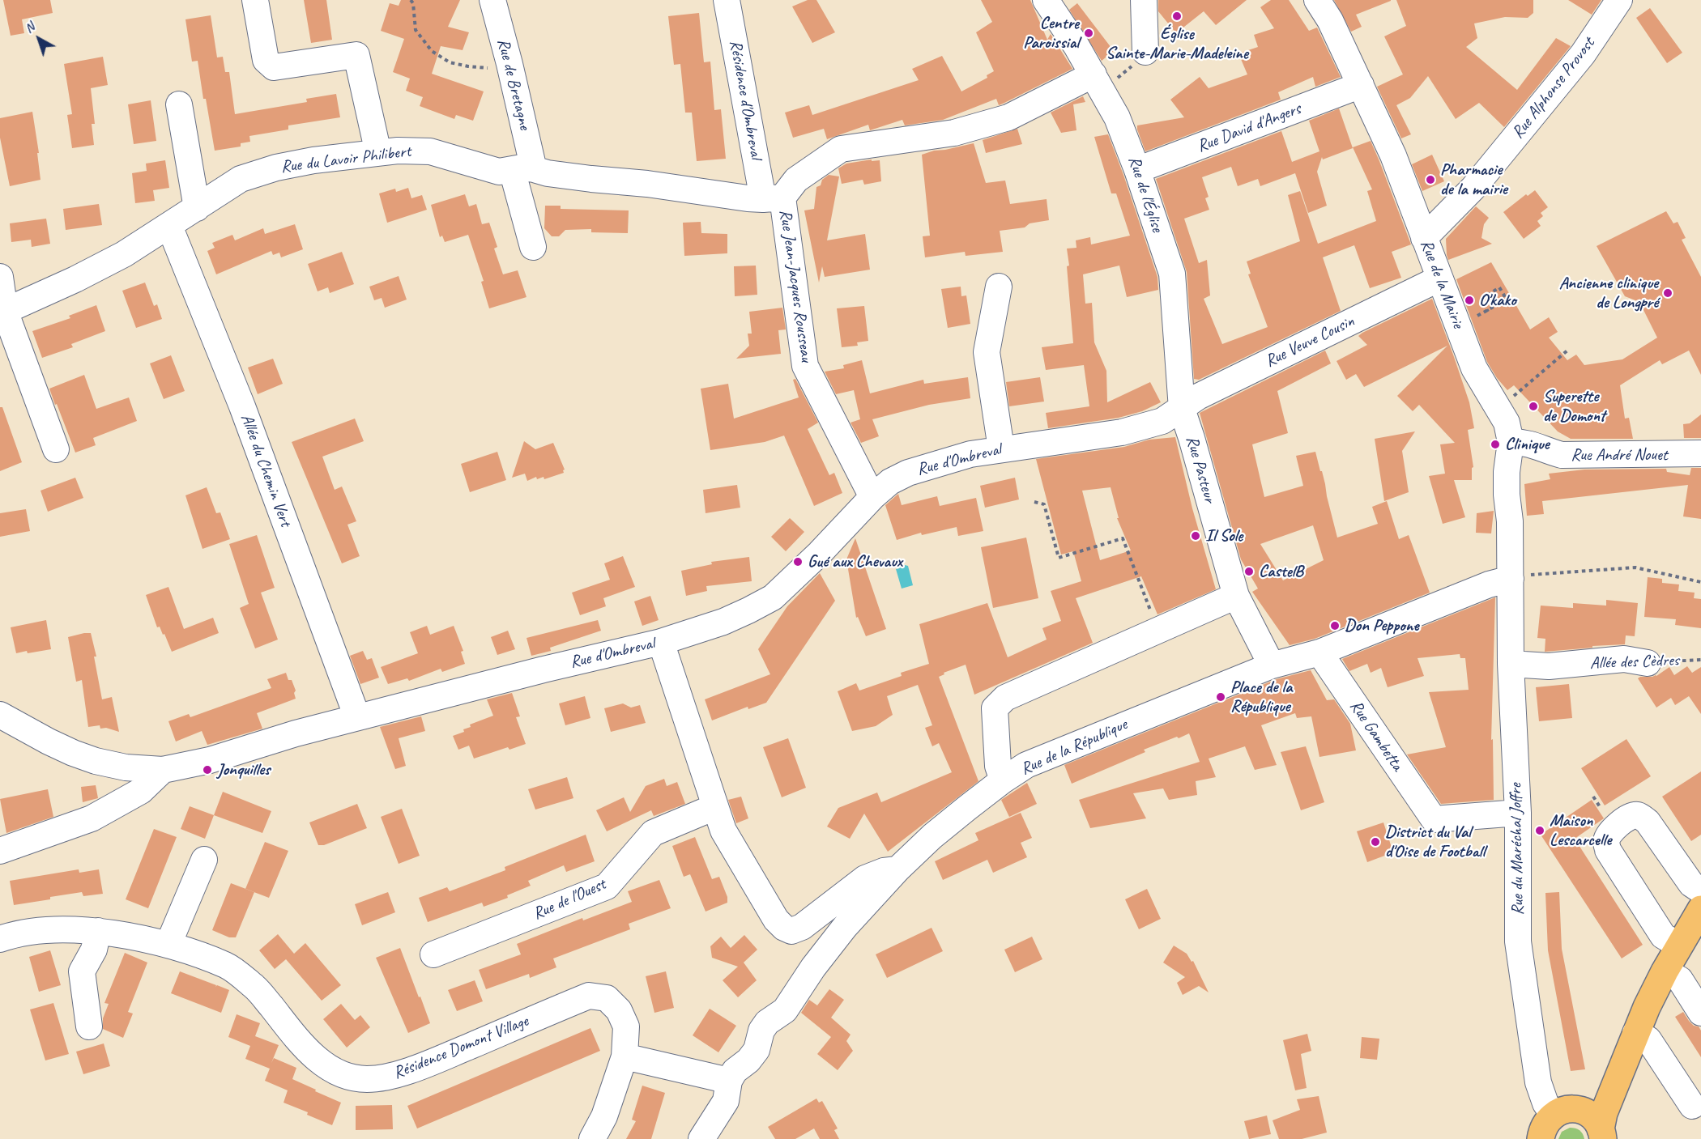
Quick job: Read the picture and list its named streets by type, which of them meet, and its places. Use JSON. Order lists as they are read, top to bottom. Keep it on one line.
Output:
{"streets":{"street":["Rue de Bretagne","Rue Alphonse Provost","Résidence d'Ombreval","Rue David d'Angers","Rue du Lavoir Philibert","Rue de l'Église","Rue de la Mairie","Rue Jean-Jacques Rousseau","Rue Veuve Cousin","Rue André Nouet","Rue d'Ombreval","Rue Pasteur","Allée du Chemin Vert","Allée des Cèdres","Rue Gambetta","Rue de la République","Rue du Maréchal Joffre","Rue de l'Ouest","Résidence Domont Village"]},"crossings":[["Rue de Bretagne","Rue du Lavoir Philibert"],["Rue Alphonse Provost","Rue de la Mairie"],["Résidence d'Ombreval","Rue du Lavoir Philibert"],["Résidence d'Ombreval","Rue Jean-Jacques Rousseau"],["Rue David d'Angers","Rue de l'Église"],["Rue David d'Angers","Rue de la Mairie"],["Rue du Lavoir Philibert","Rue Jean-Jacques Rousseau"],["Rue du Lavoir Philibert","Allée du Chemin Vert"],["Rue de l'Église","Rue Jean-Jacques Rousseau"],["Rue de l'Église","Rue Veuve Cousin"],["Rue de l'Église","Rue d'Ombreval"],["Rue de l'Église","Rue Pasteur"],["Rue de la Mairie","Rue Veuve Cousin"],["Rue de la Mairie","Rue André Nouet"],["Rue de la Mairie","Rue de la République"],["Rue de la Mairie","Rue du Maréchal Joffre"],["Rue Jean-Jacques Rousseau","Rue d'Ombreval"],["Rue Veuve Cousin","Rue d'Ombreval"],["Rue Veuve Cousin","Rue Pasteur"],["Rue d'Ombreval","Rue Pasteur"],["Rue d'Ombreval","Allée du Chemin Vert"],["Rue Pasteur","Rue de la République"],["Allée des Cèdres","Rue du Maréchal Joffre"],["Rue Gambetta","Rue de la République"],["Rue Gambetta","Rue du Maréchal Joffre"],["Rue de la République","Rue du Maréchal Joffre"]],"places":["Église Sainte-Marie-Madeleine","Centre Paroissial","Pharmacie de la mairie","Ancienne clinique de Longpré","O'kako","Superette de Domont","Clinique","Il Sole","Gué aux Chevaux","CastelB","Don Peppone","Place de la République","Jonquilles","Maison Lescarcelle","District du Val d'Oise de Football"],"north":"top left"}
